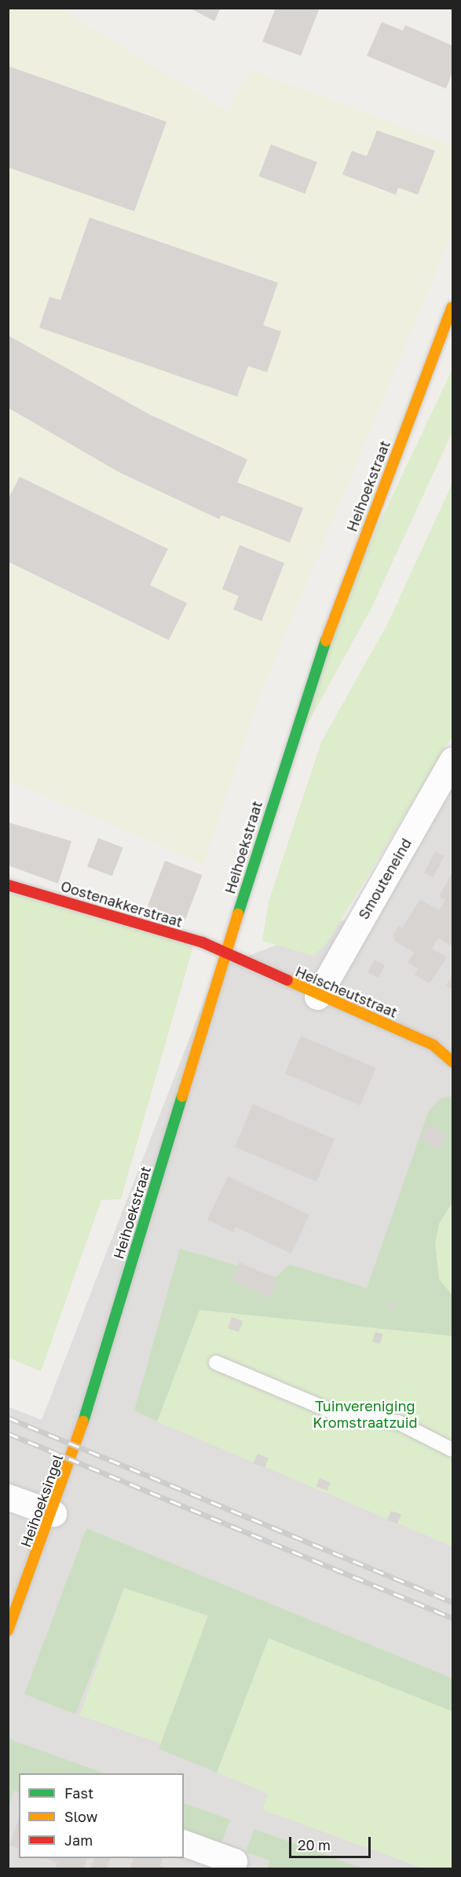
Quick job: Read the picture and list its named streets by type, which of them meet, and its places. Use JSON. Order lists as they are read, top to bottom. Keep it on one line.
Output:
{"streets":{"street":["Heihoekstraat","Smouteneind","Oostenakkerstraat","Heischeutstraat","Heihoeksingel"]},"crossings":[["Heihoekstraat","Oostenakkerstraat"],["Heihoekstraat","Heischeutstraat"],["Heihoekstraat","Heihoeksingel"],["Smouteneind","Heischeutstraat"],["Oostenakkerstraat","Heischeutstraat"]],"parks":["Tuinvereniging Kromstraatzuid"],"legend":["Fast","Slow","Jam"],"scale_bar":"20 m"}
